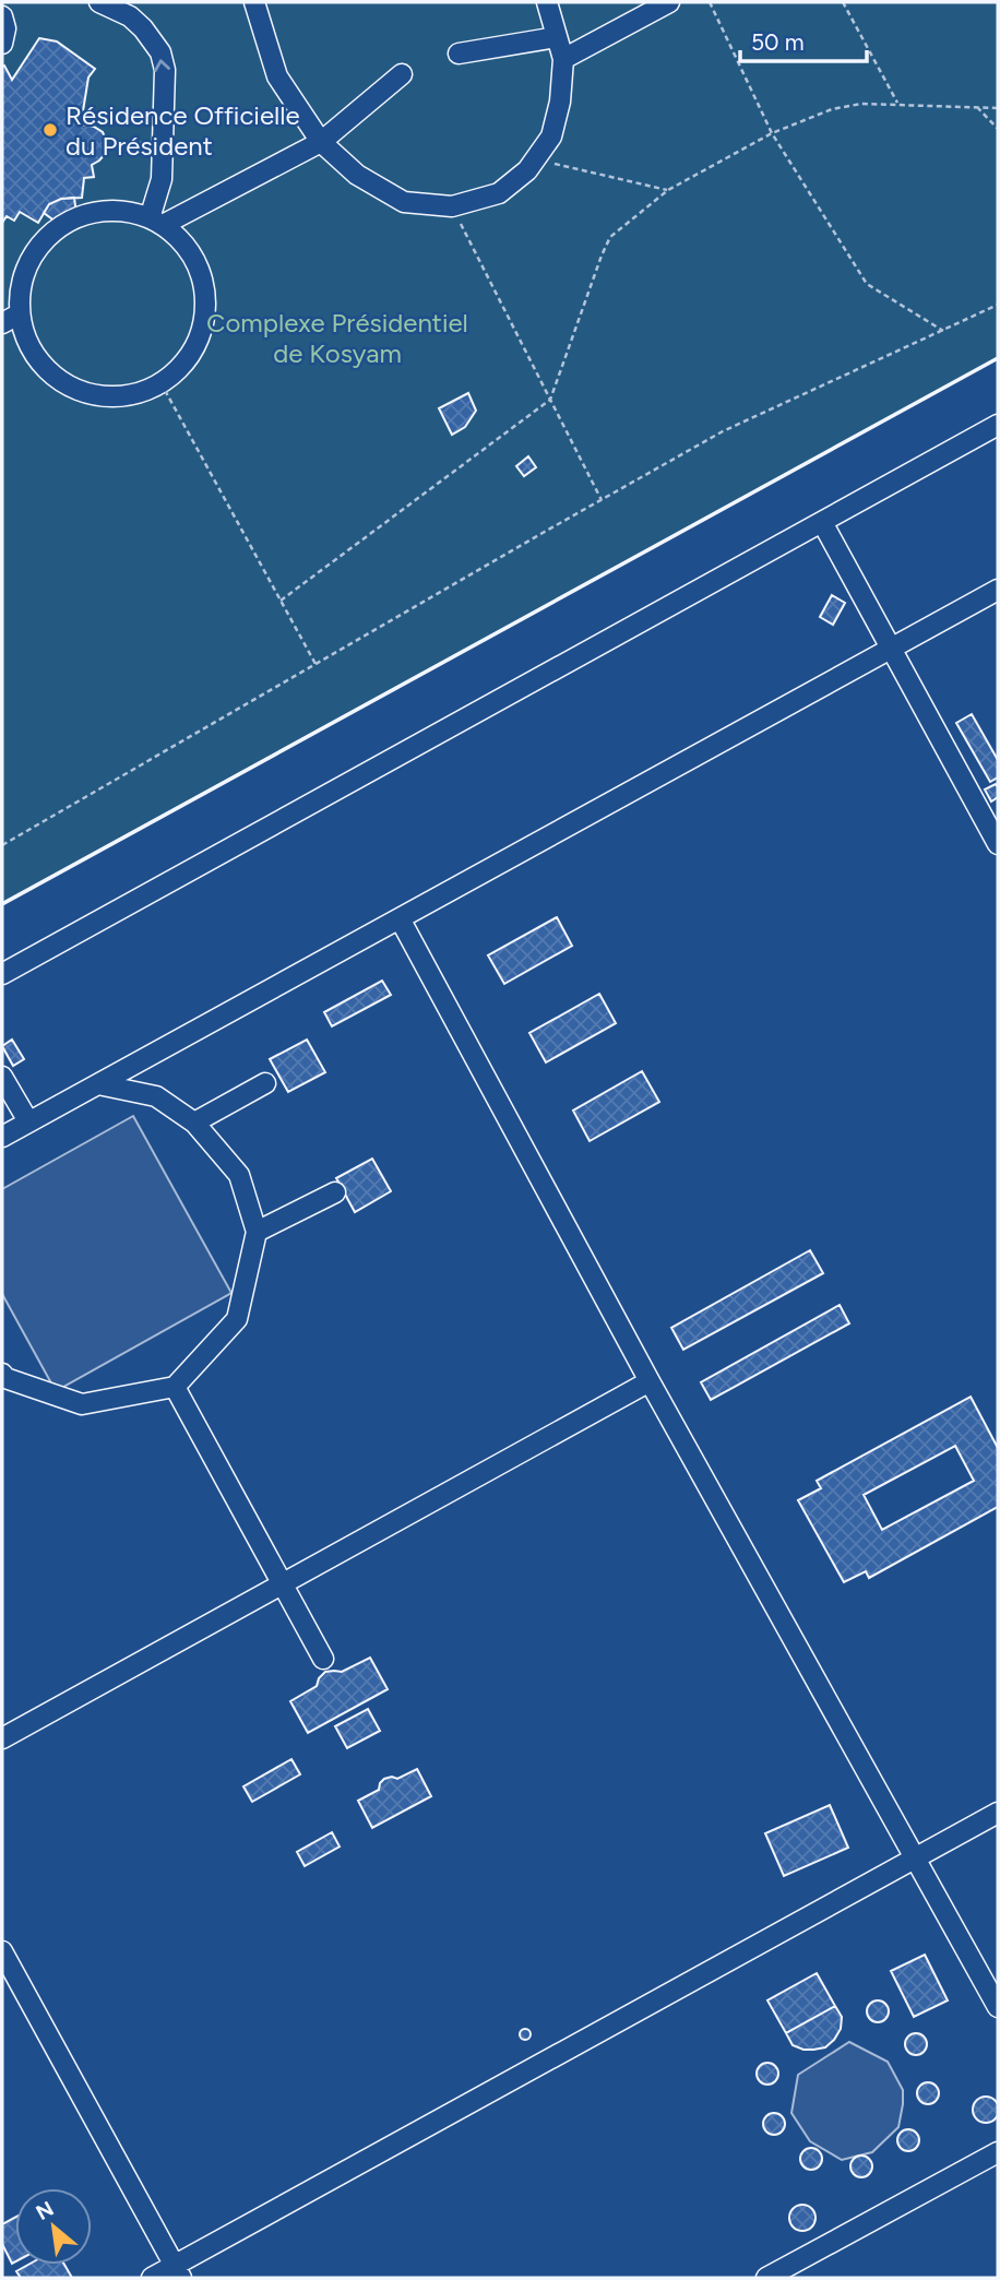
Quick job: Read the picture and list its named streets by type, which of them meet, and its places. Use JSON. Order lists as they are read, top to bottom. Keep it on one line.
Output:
{"parks":["Complexe Présidentiel de Kosyam"],"places":["Résidence Officielle du Président"],"scale_bar":"50 m","north":"top left"}
